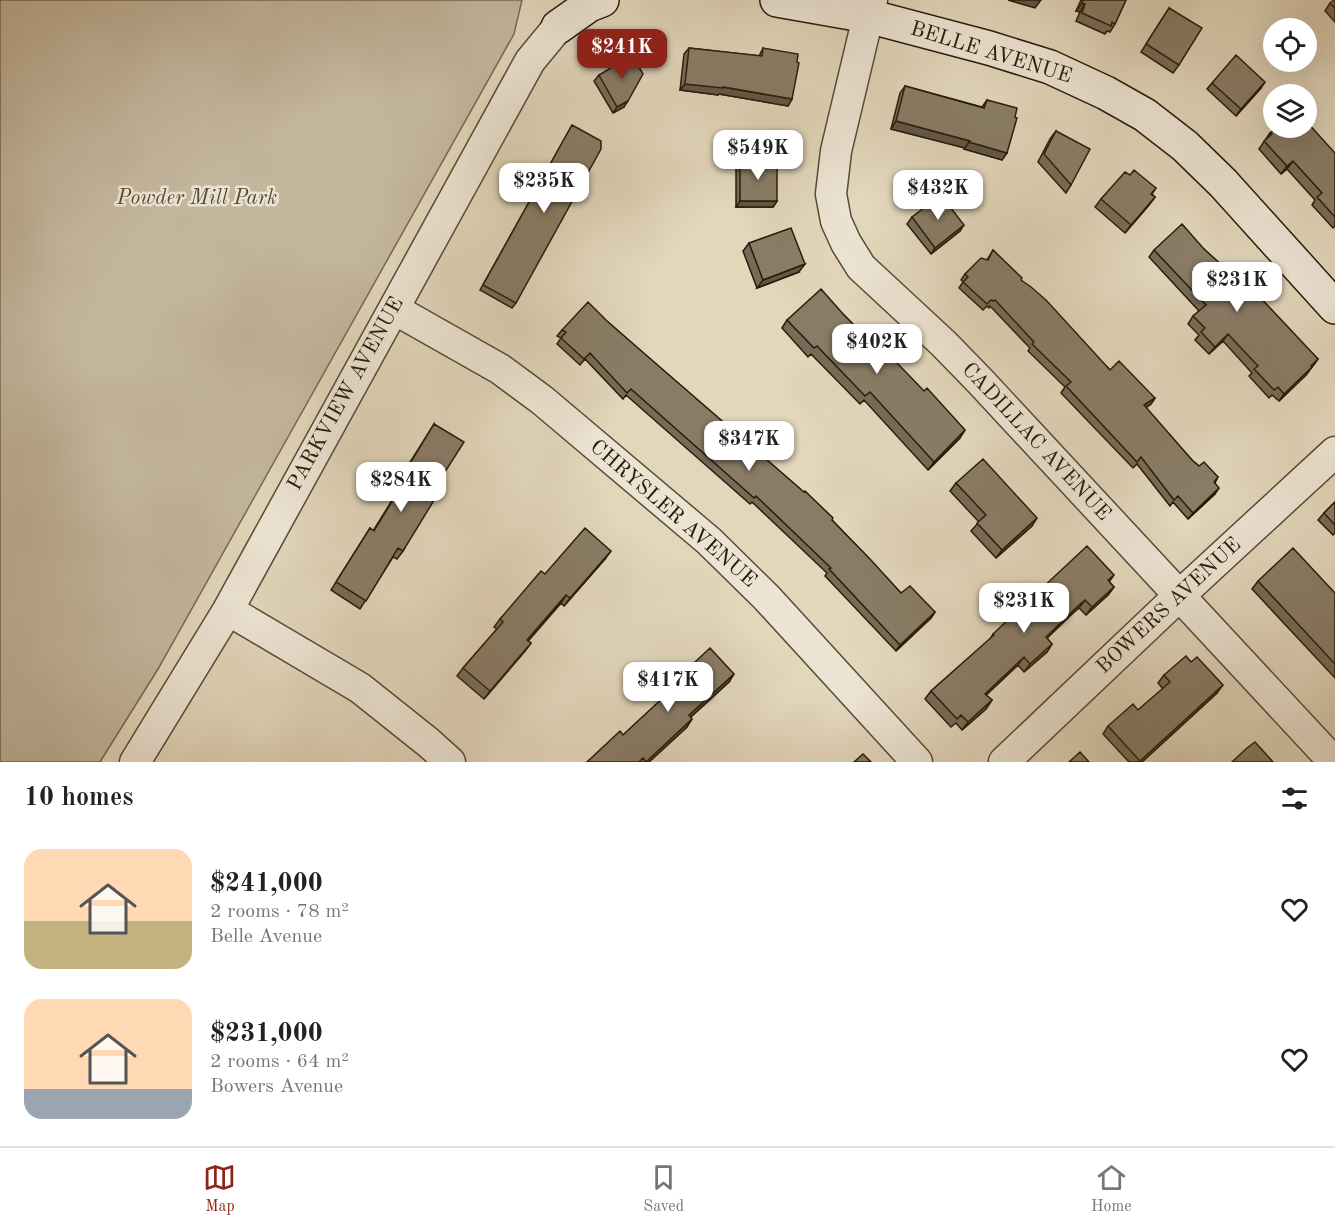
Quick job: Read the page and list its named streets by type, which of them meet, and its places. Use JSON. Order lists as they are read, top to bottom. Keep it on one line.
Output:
{"streets":{"street":["BELLE AVENUE","PARKVIEW AVENUE","CADILLAC AVENUE","CHRYSLER AVENUE","BOWERS AVENUE"]},"crossings":[["BELLE AVENUE","CADILLAC AVENUE"],["PARKVIEW AVENUE","CHRYSLER AVENUE"],["CADILLAC AVENUE","BOWERS AVENUE"]],"parks":["Powder Mill Park"],"page":{"price":["$241K","$549K","$235K","$432K","$231K","$402K","$347K","$284K","$231K","$417K"],"heading":"10 homes","list":[{"name":"$241,000","note":"2 rooms · 78 m² · Belle Avenue"},{"name":"$231,000","note":"2 rooms · 64 m² · Bowers Avenue"}],"tabs":["Map","Saved","Home"]}}
